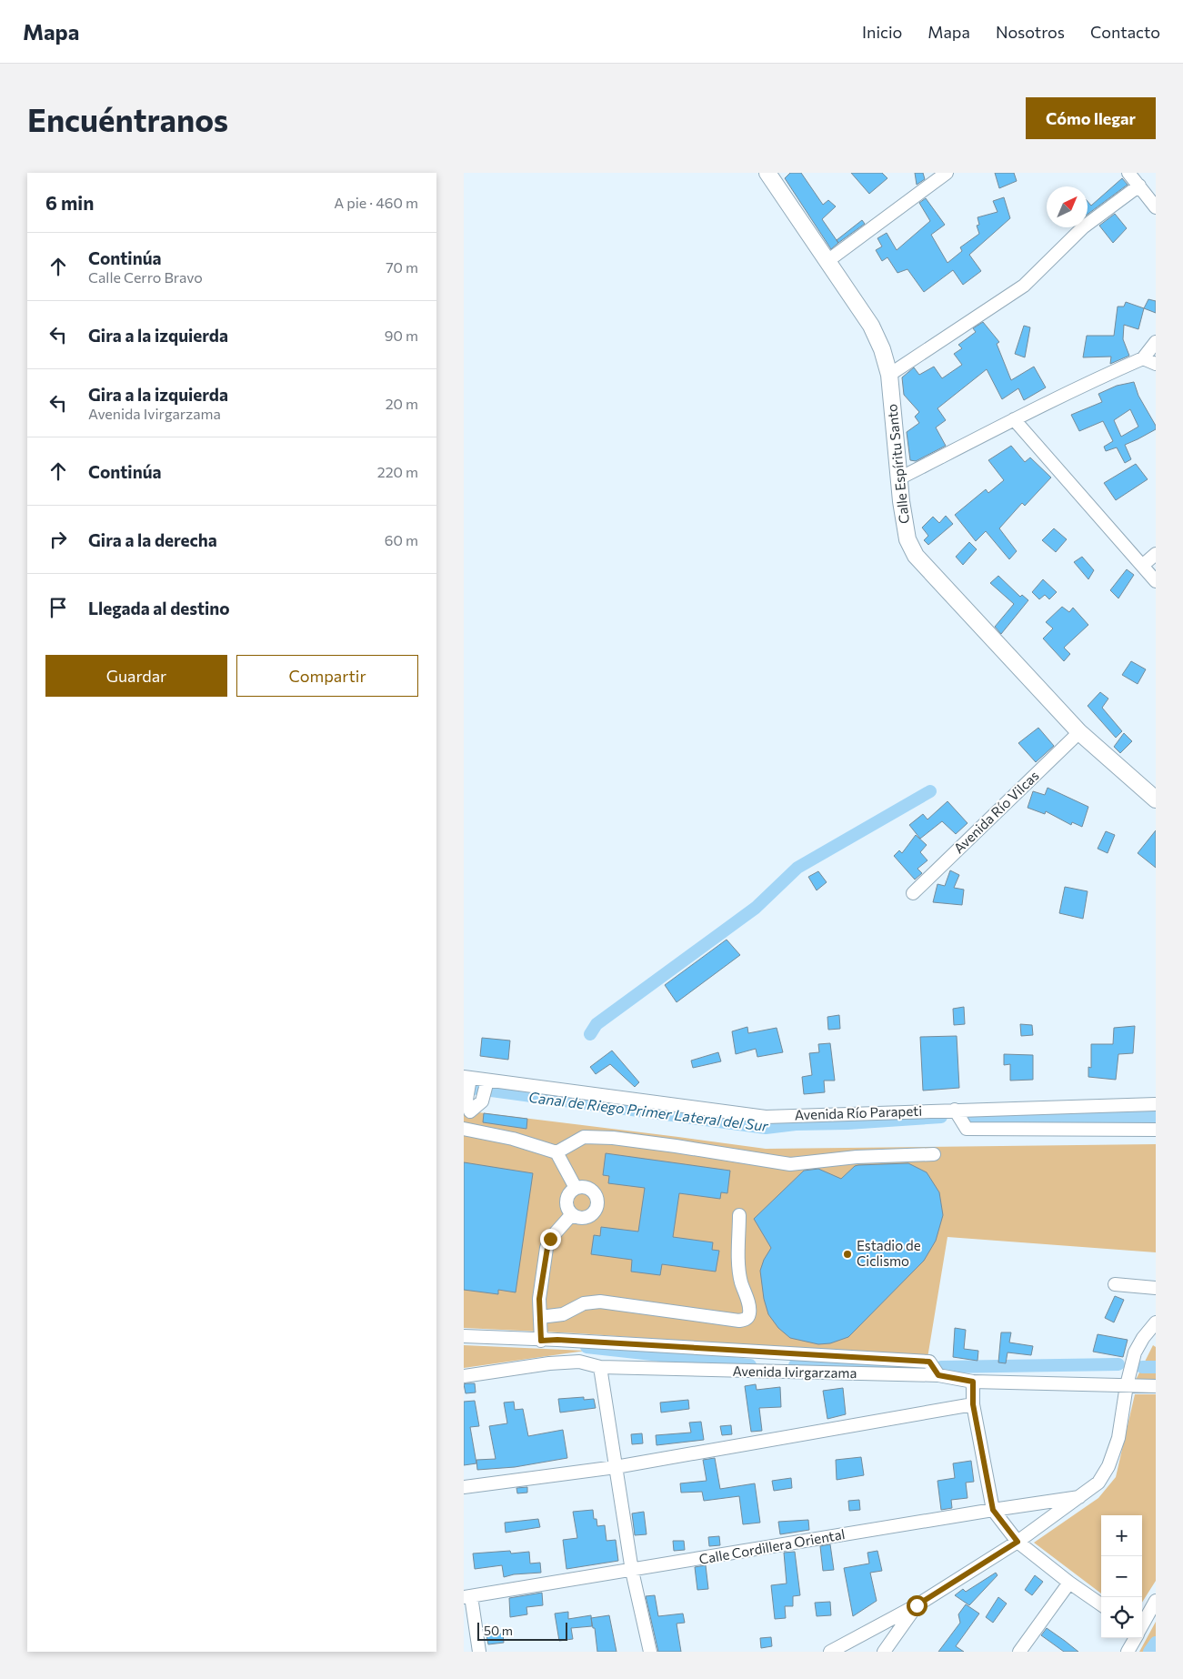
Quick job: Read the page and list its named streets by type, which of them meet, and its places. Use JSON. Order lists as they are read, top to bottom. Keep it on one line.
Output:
{"streets":{"main road":["Calle Espíritu Santo"],"street":["Avenida Río Vilcas","Avenida Río Parapeti","Avenida Ivirgarzama","Calle Cordillera Oriental"]},"crossings":[["Calle Espíritu Santo","Avenida Río Vilcas"]],"water":["Canal de Riego Primer Lateral del Sur"],"places":["Estadio de Ciclismo"],"scale_bar":"50 m","north":"top right","page":{"header":"Mapa","nav":["Inicio","Mapa","Nosotros","Contacto"],"buttons":["Cómo llegar",["Guardar","Compartir"]],"title":"Encuéntranos","heading":["6 min","A pie · 460 m"],"list":[["Continúa","Calle Cerro Bravo","70 m"],["Gira a la izquierda","90 m"],["Gira a la izquierda","Avenida Ivirgarzama","20 m"],["Continúa","220 m"],["Gira a la derecha","60 m"],"Llegada al destino"],"map_buttons":["+","−"],"scale":"50 m"}}
